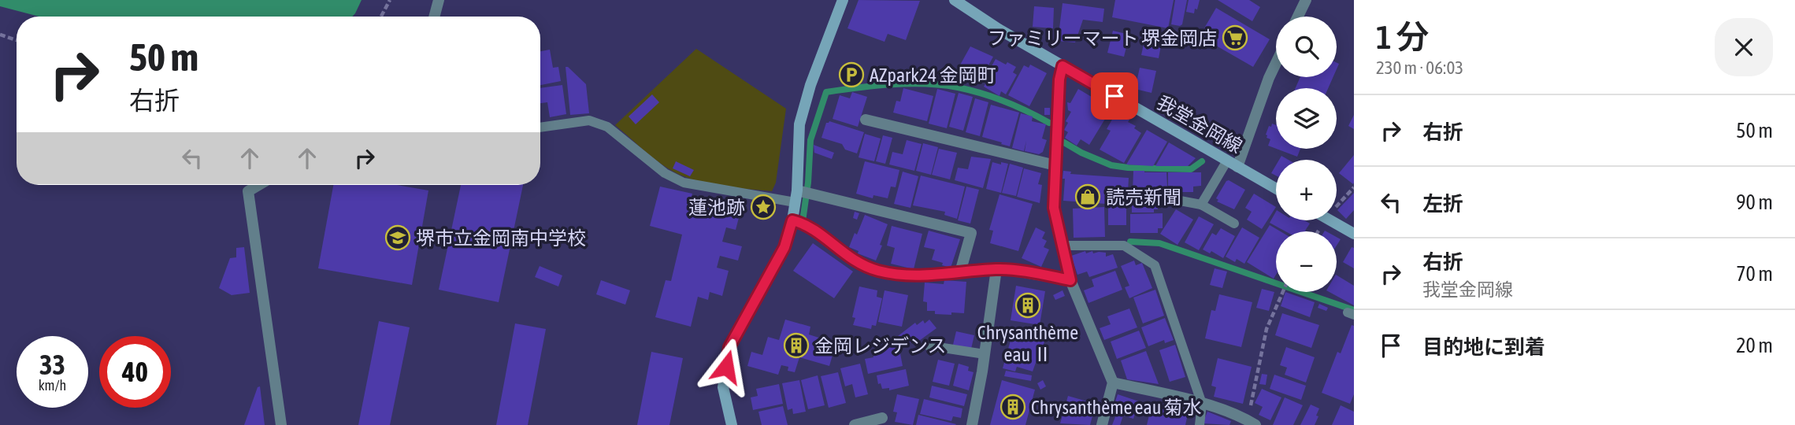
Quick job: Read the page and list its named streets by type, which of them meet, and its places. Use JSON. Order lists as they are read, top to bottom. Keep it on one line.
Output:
{"streets":{"street":["我堂金岡線"]},"places":{"supermarket":["ファミリーマート 堺金岡店"],"parking":["AZpark24 金岡町"],"shop":["読売新聞"],"place":["蓮池跡"],"school or university":["堺市立金岡南中学校"],"building":["Chrysanthème eau Ⅱ","金岡レジデンス","Chrysanthème eau 菊水"]},"page":{"heading":["1 分","230 m · 06:03"],"map_buttons":["+","−"],"turn":["50 m","右折"],"list":[{"name":"右折","value":"50 m"},{"name":"左折","value":"90 m"},{"name":"右折","note":"我堂金岡線","value":"70 m"},{"name":"目的地に到着","value":"20 m"}],"speed":"33 km/h","limit":"40"}}
